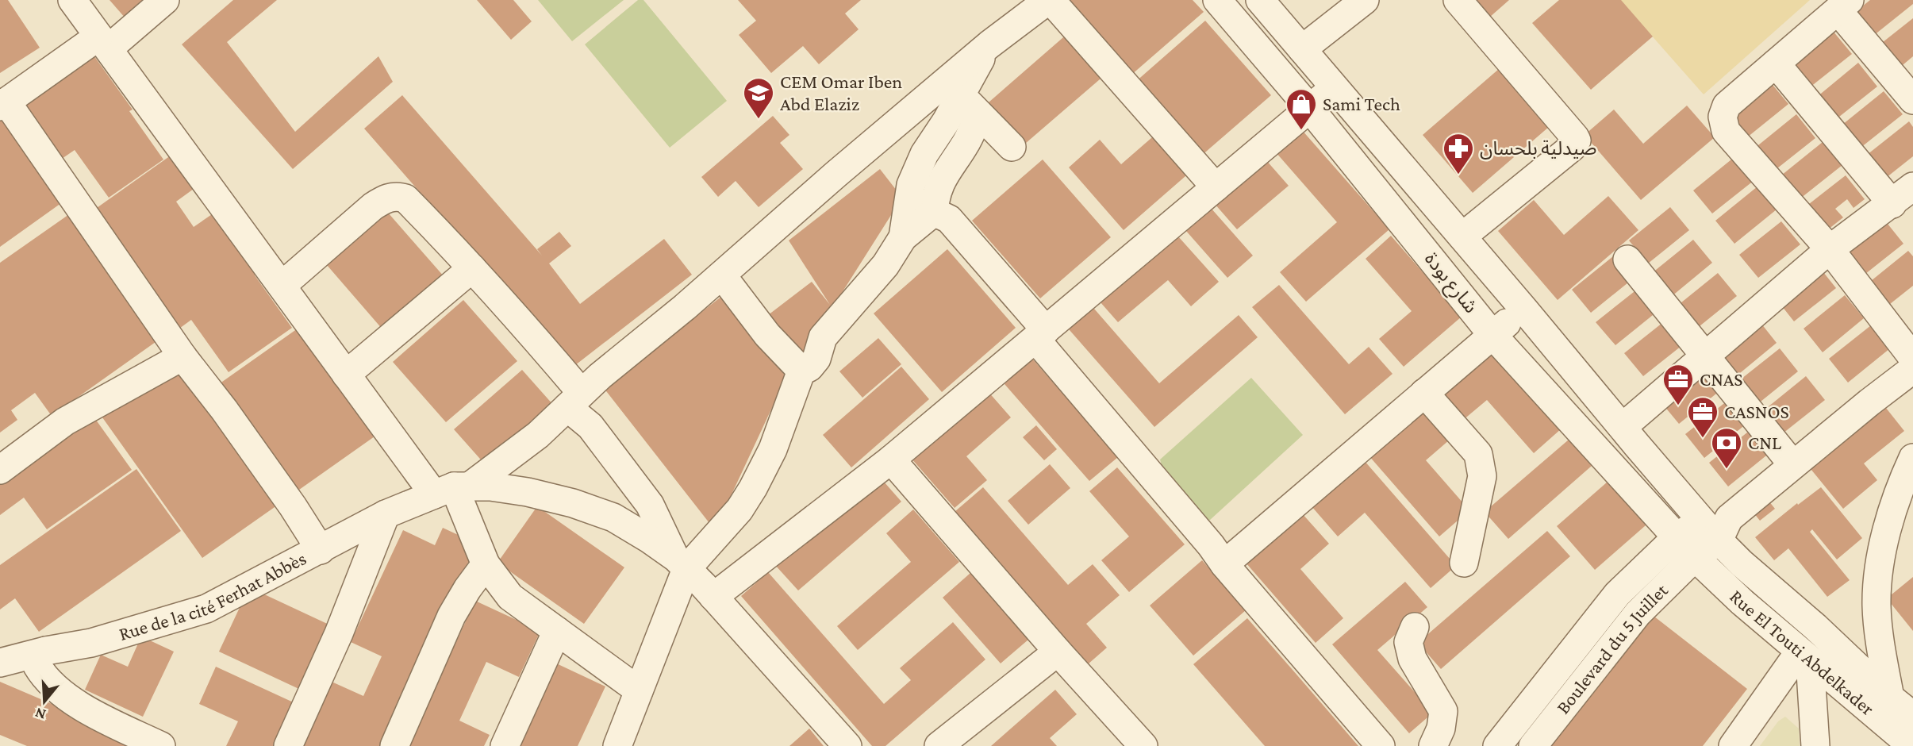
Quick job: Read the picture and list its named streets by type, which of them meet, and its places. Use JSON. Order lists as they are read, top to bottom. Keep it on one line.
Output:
{"streets":{"street":["شارع بودة","Rue de la cité Ferhat Abbès","Boulevard du 5 Juillet","Rue El Touti Abdelkader"]},"crossings":[["شارع بودة","Boulevard du 5 Juillet"],["شارع بودة","Rue El Touti Abdelkader"],["Boulevard du 5 Juillet","Rue El Touti Abdelkader"]],"places":{"school or university":["CEM Omar Iben Abd Elaziz"],"shop":["Sami Tech"],"pharmacy":["صيدلية بلحسان"],"office":["CNAS","CASNOS"],"bank":["CNL"]},"north":"bottom"}
